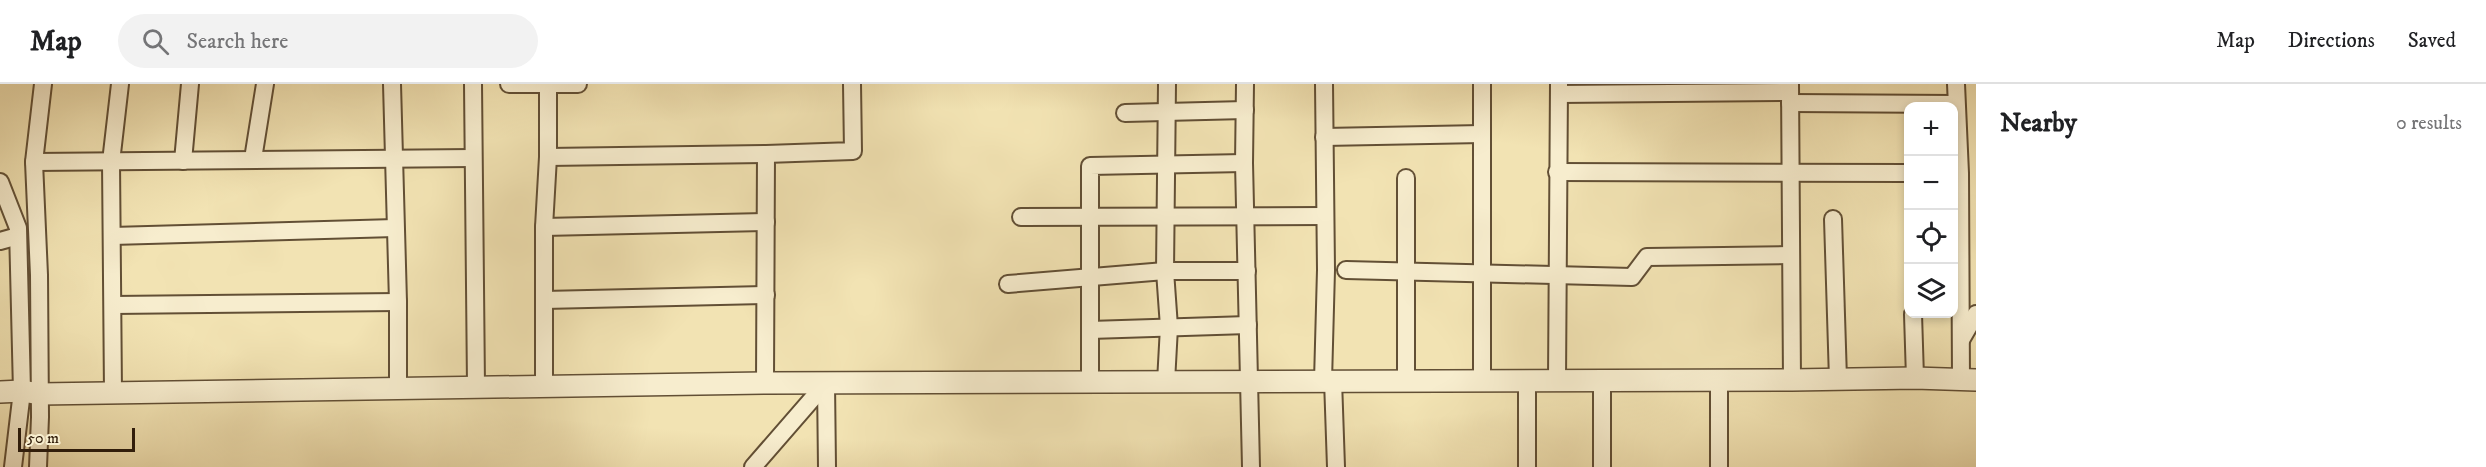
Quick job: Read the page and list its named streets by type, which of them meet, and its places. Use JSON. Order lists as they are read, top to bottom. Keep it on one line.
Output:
{"scale_bar":"50 m","page":{"header":"Map","search":"Search here","nav":["Map","Directions","Saved"],"heading":["Nearby","0 results"],"map_buttons":["+","−"],"scale":"50 m"}}
